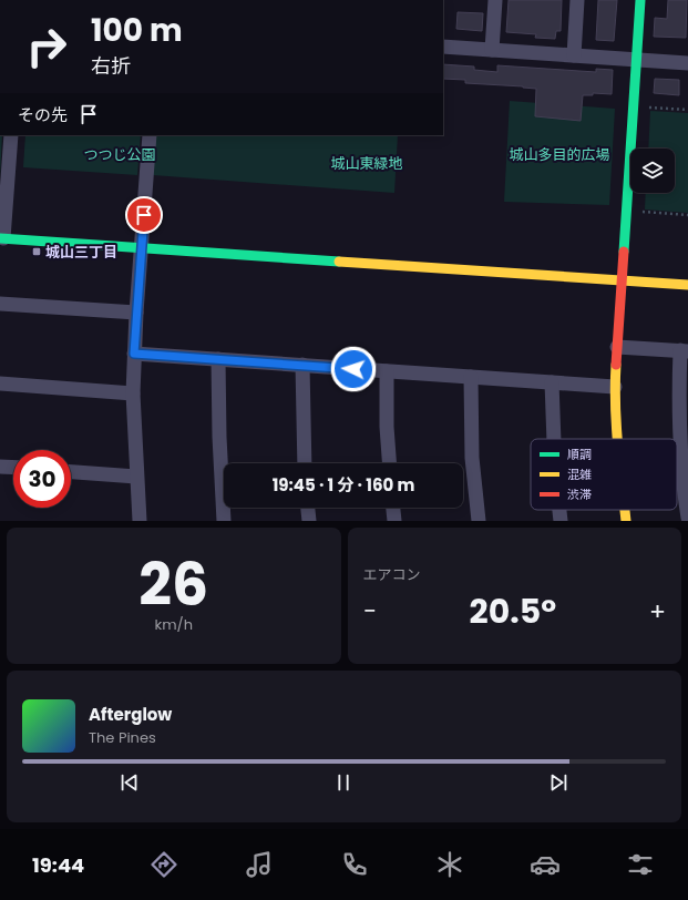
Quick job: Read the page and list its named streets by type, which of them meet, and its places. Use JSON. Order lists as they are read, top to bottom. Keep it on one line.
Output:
{"parks":["つつじ公園","城山多目的広場","城山東緑地"],"places":{"transit":["城山三丁目"]},"legend":["順調","混雑","渋滞"],"page":{"turn":["100 m","右折"],"then":"その先","limit":"30","trip":"19:45 · 1 分 · 160 m","tile":[["26","km/h"],"エアコン"],"heat":["−","20.5°","+"],"song":["Afterglow","The Pines"],"tabs":"19:44"}}
